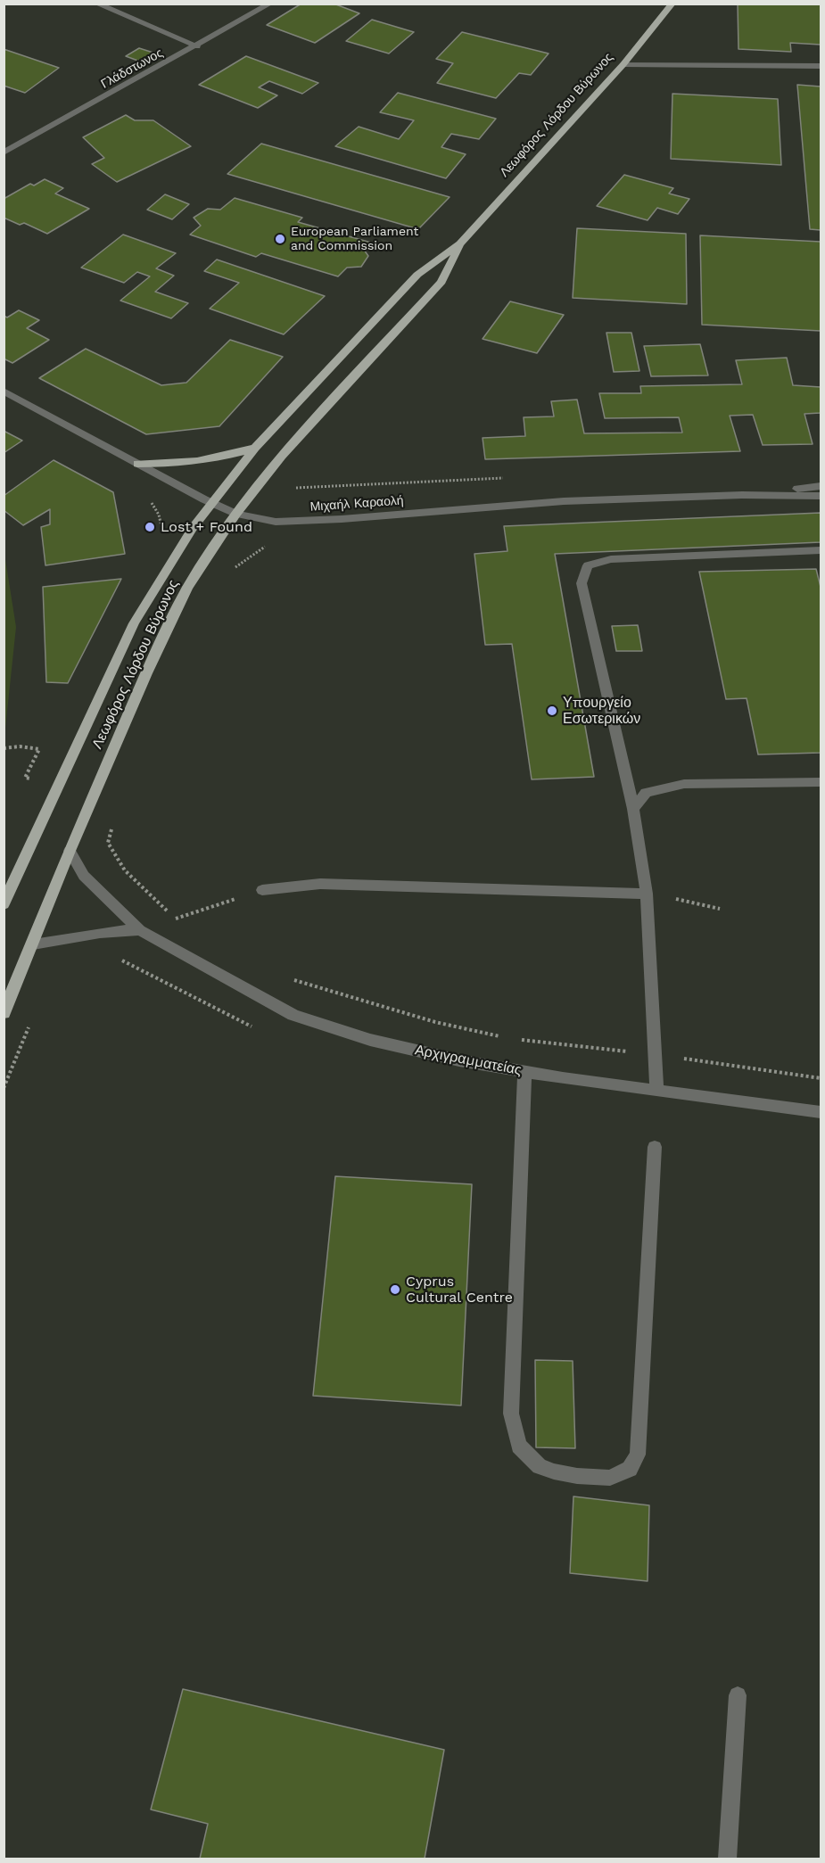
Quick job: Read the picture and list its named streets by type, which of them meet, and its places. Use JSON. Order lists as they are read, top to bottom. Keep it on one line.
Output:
{"streets":{"main road":["Λεωφόρος Λόρδου Βύρωνος"],"street":["Γλάδστωνος","Μιχαήλ Καραολή","Αρχιγραμματείας"]},"crossings":[["Λεωφόρος Λόρδου Βύρωνος","Μιχαήλ Καραολή"],["Λεωφόρος Λόρδου Βύρωνος","Αρχιγραμματείας"]],"places":["European Parliament and Commission","Lost + Found","Υπουργείο Εσωτερικών","Cyprus Cultural Centre"]}
